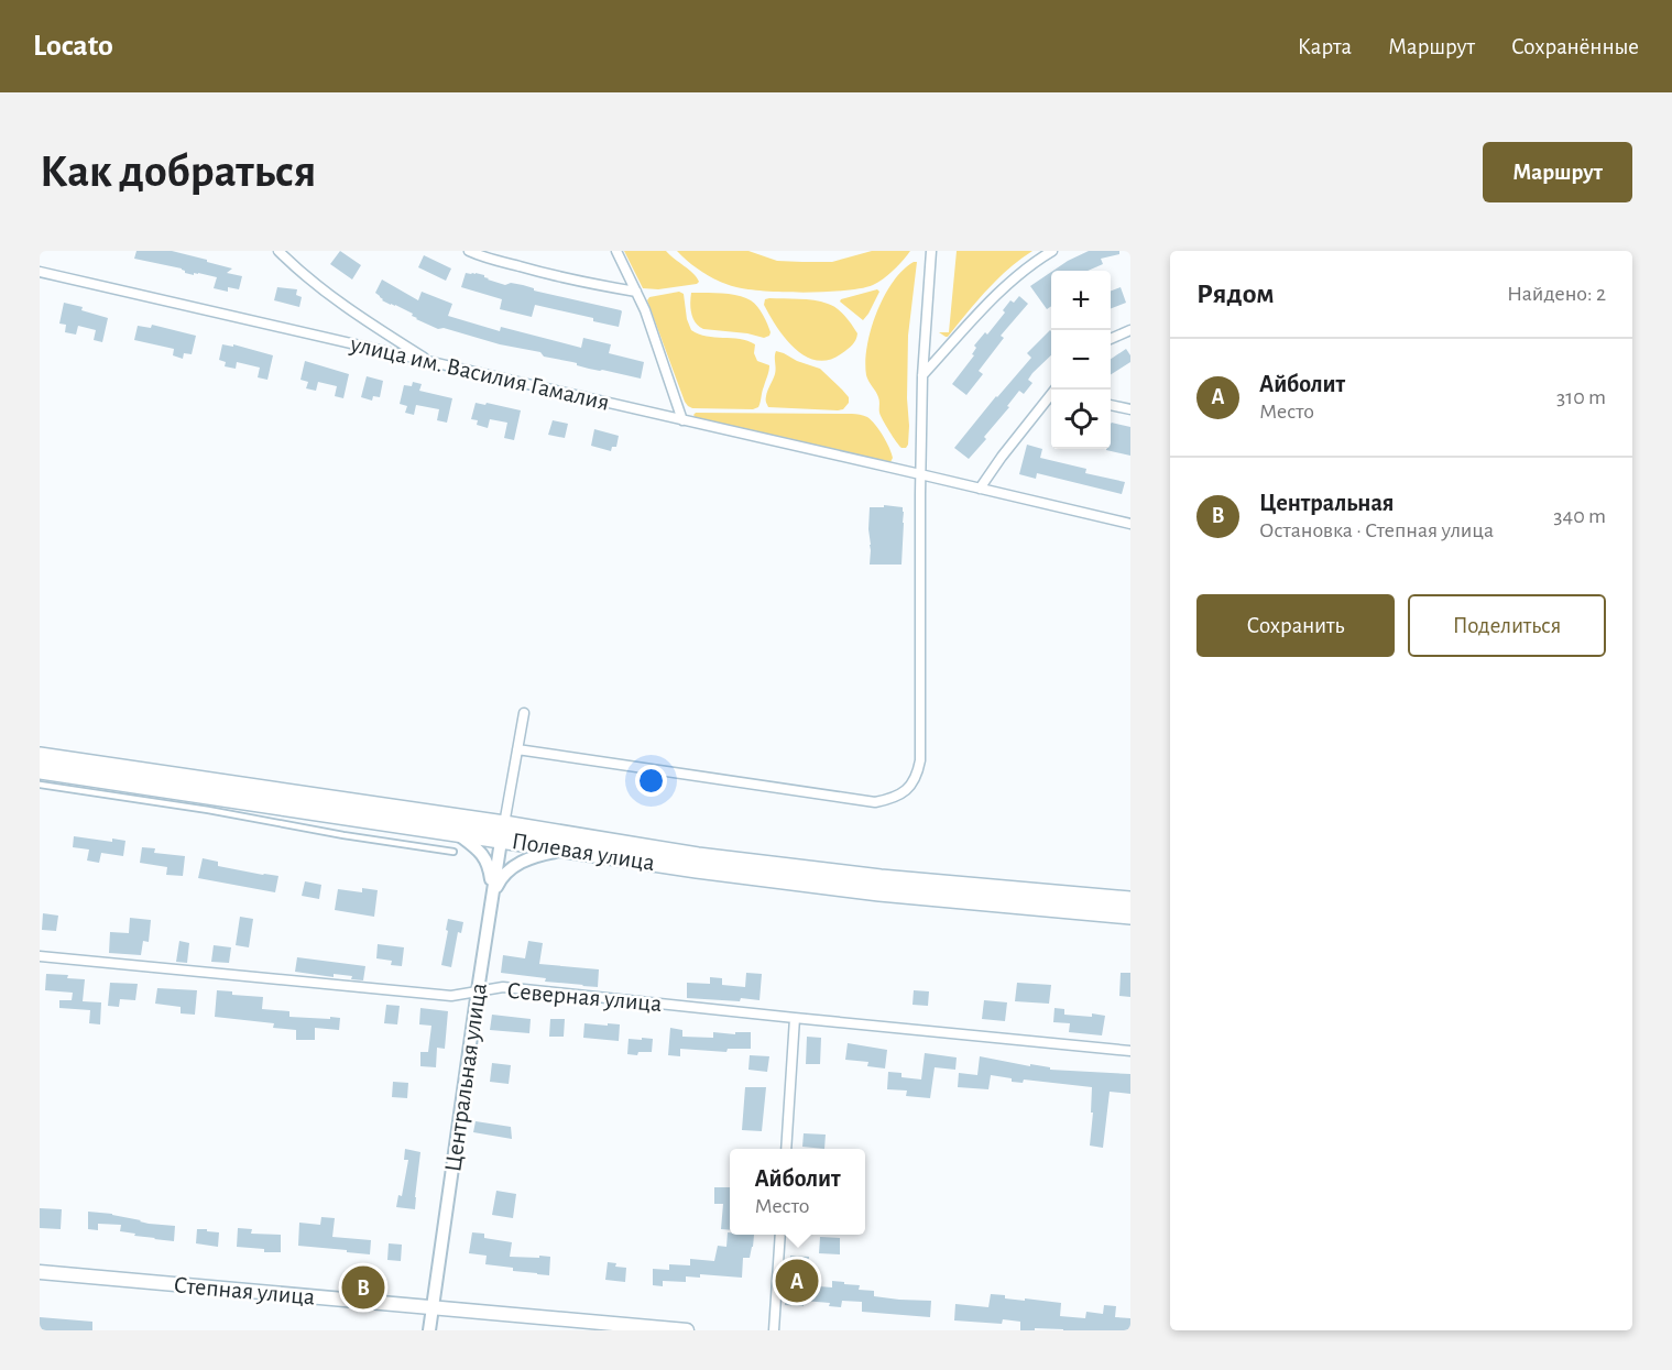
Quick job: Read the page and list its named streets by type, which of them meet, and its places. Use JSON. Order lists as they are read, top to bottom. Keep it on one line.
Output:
{"streets":{"highway":["Полевая улица"],"main road":["Степная улица"],"street":["улица им. Василия Гамалия","Северная улица","Центральная улица"]},"crossings":[["Полевая улица","Центральная улица"],["Северная улица","Центральная улица"],["Центральная улица","Степная улица"]],"page":{"header":"Locato","nav":["Карта","Маршрут","Сохранённые"],"buttons":["Маршрут",["Сохранить","Поделиться"]],"title":"Как добраться","heading":["Рядом","Найдено: 2"],"map_buttons":["+","−"],"list":[{"mark":"A","name":"Айболит","note":"Место","value":"310 m"},{"mark":"B","name":"Центральная","note":"Остановка · Степная улица","value":"340 m"}],"popup":["Айболит","Место"],"pins":["A","B"]}}
